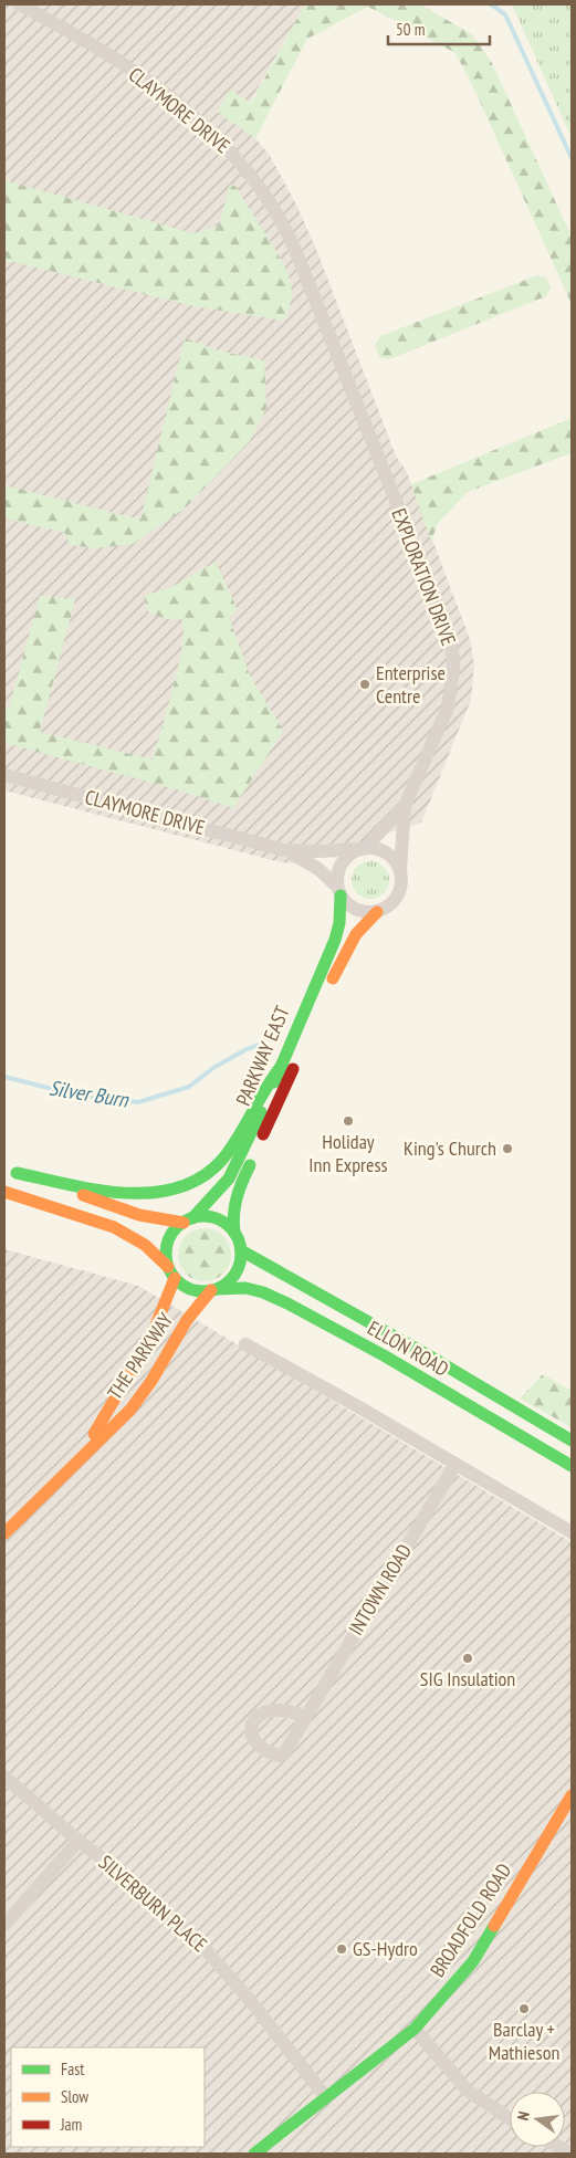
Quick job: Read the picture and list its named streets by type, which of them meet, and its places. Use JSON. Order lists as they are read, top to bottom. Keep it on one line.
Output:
{"streets":{"main road":["PARKWAY EAST","ELLON ROAD","THE PARKWAY","BROADFOLD ROAD"],"street":["CLAYMORE DRIVE","EXPLORATION DRIVE","INTOWN ROAD","SILVERBURN PLACE"]},"crossings":[["CLAYMORE DRIVE","EXPLORATION DRIVE"],["CLAYMORE DRIVE","PARKWAY EAST"],["EXPLORATION DRIVE","PARKWAY EAST"],["PARKWAY EAST","ELLON ROAD"],["PARKWAY EAST","THE PARKWAY"],["ELLON ROAD","THE PARKWAY"],["SILVERBURN PLACE","BROADFOLD ROAD"]],"water":["Silver Burn"],"places":["Enterprise Centre","Holiday Inn Express","King's Church","SIG Insulation","GS-Hydro","Barclay + Mathieson"],"legend":["Fast","Slow","Jam"],"scale_bar":"50 m","north":"left"}
